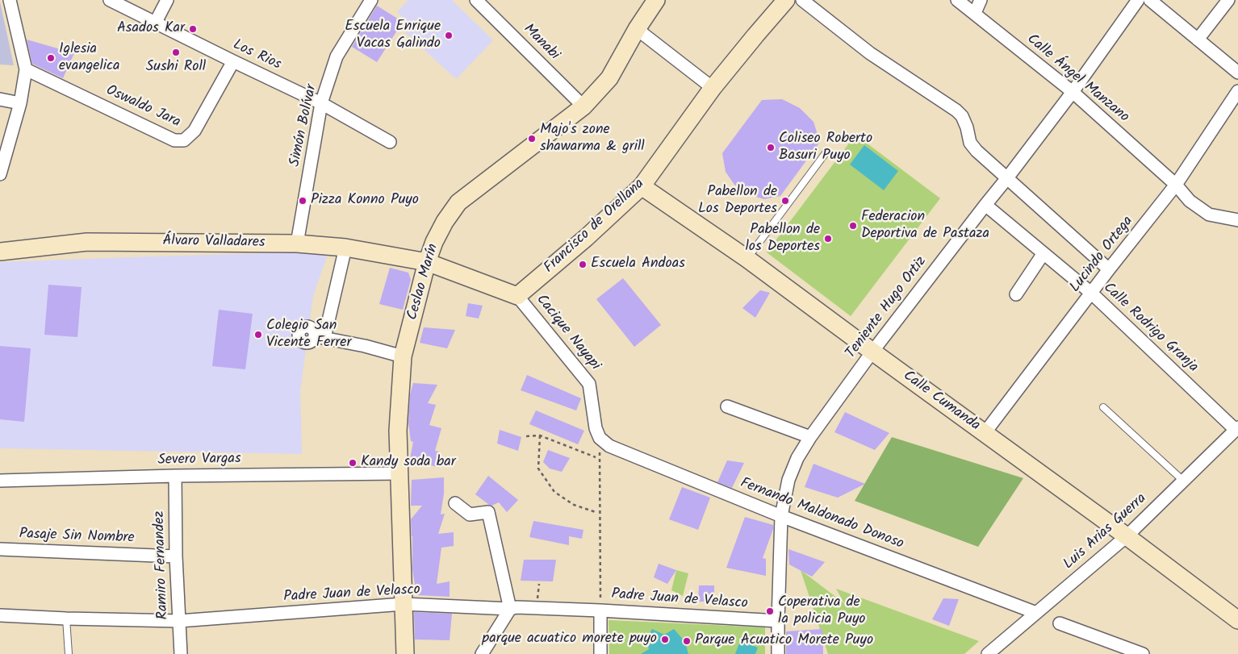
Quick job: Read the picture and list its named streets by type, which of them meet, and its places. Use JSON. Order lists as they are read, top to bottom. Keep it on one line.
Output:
{"streets":{"street":["Manabi","Los Rios","Calle Ángel Manzano","Oswaldo Jara","Simón Bolívar","Francisco de Orellana","Álvaro Valladares","Lucindo Ortega","Ceslao Marín","Teniente Hugo Ortiz","Calle Rodrigo Granja","Cacique Nayapi","Calle Cumanda","Severo Vargas","Fernando Maldonado Donoso","Luis Arias Guerra","Pasaje Sin Nombre","Ramiro Fernandez","Padre Juan de Velasco"]},"crossings":[["Manabi","Ceslao Marín"],["Los Rios","Oswaldo Jara"],["Los Rios","Simón Bolívar"],["Calle Ángel Manzano","Lucindo Ortega"],["Calle Ángel Manzano","Teniente Hugo Ortiz"],["Simón Bolívar","Álvaro Valladares"],["Francisco de Orellana","Cacique Nayapi"],["Francisco de Orellana","Calle Cumanda"],["Álvaro Valladares","Ceslao Marín"],["Lucindo Ortega","Calle Rodrigo Granja"],["Lucindo Ortega","Calle Cumanda"],["Ceslao Marín","Severo Vargas"],["Ceslao Marín","Padre Juan de Velasco"],["Teniente Hugo Ortiz","Calle Rodrigo Granja"],["Teniente Hugo Ortiz","Calle Cumanda"],["Teniente Hugo Ortiz","Fernando Maldonado Donoso"],["Teniente Hugo Ortiz","Padre Juan de Velasco"],["Calle Rodrigo Granja","Luis Arias Guerra"],["Cacique Nayapi","Fernando Maldonado Donoso"],["Calle Cumanda","Luis Arias Guerra"],["Severo Vargas","Ramiro Fernandez"],["Fernando Maldonado Donoso","Luis Arias Guerra"],["Pasaje Sin Nombre","Ramiro Fernandez"],["Ramiro Fernandez","Padre Juan de Velasco"]],"places":["Asados Kar","Escuela Enrique Vacas Galindo","Sushi Roll","Iglesia evangelica","Majo's zone shawarma & grill","Coliseo Roberto Basuri Puyo","Pizza Konno Puyo","Pabellon de Los Deportes","Federacion Deportiva de Pastaza","Pabellon de los Deportes","Escuela Andoas","Colegio San Vicente Ferrer","Kandy soda bar","Coperativa de la policia Puyo","parque acuatico morete puyo","Parque Acuatico Morete Puyo"]}
